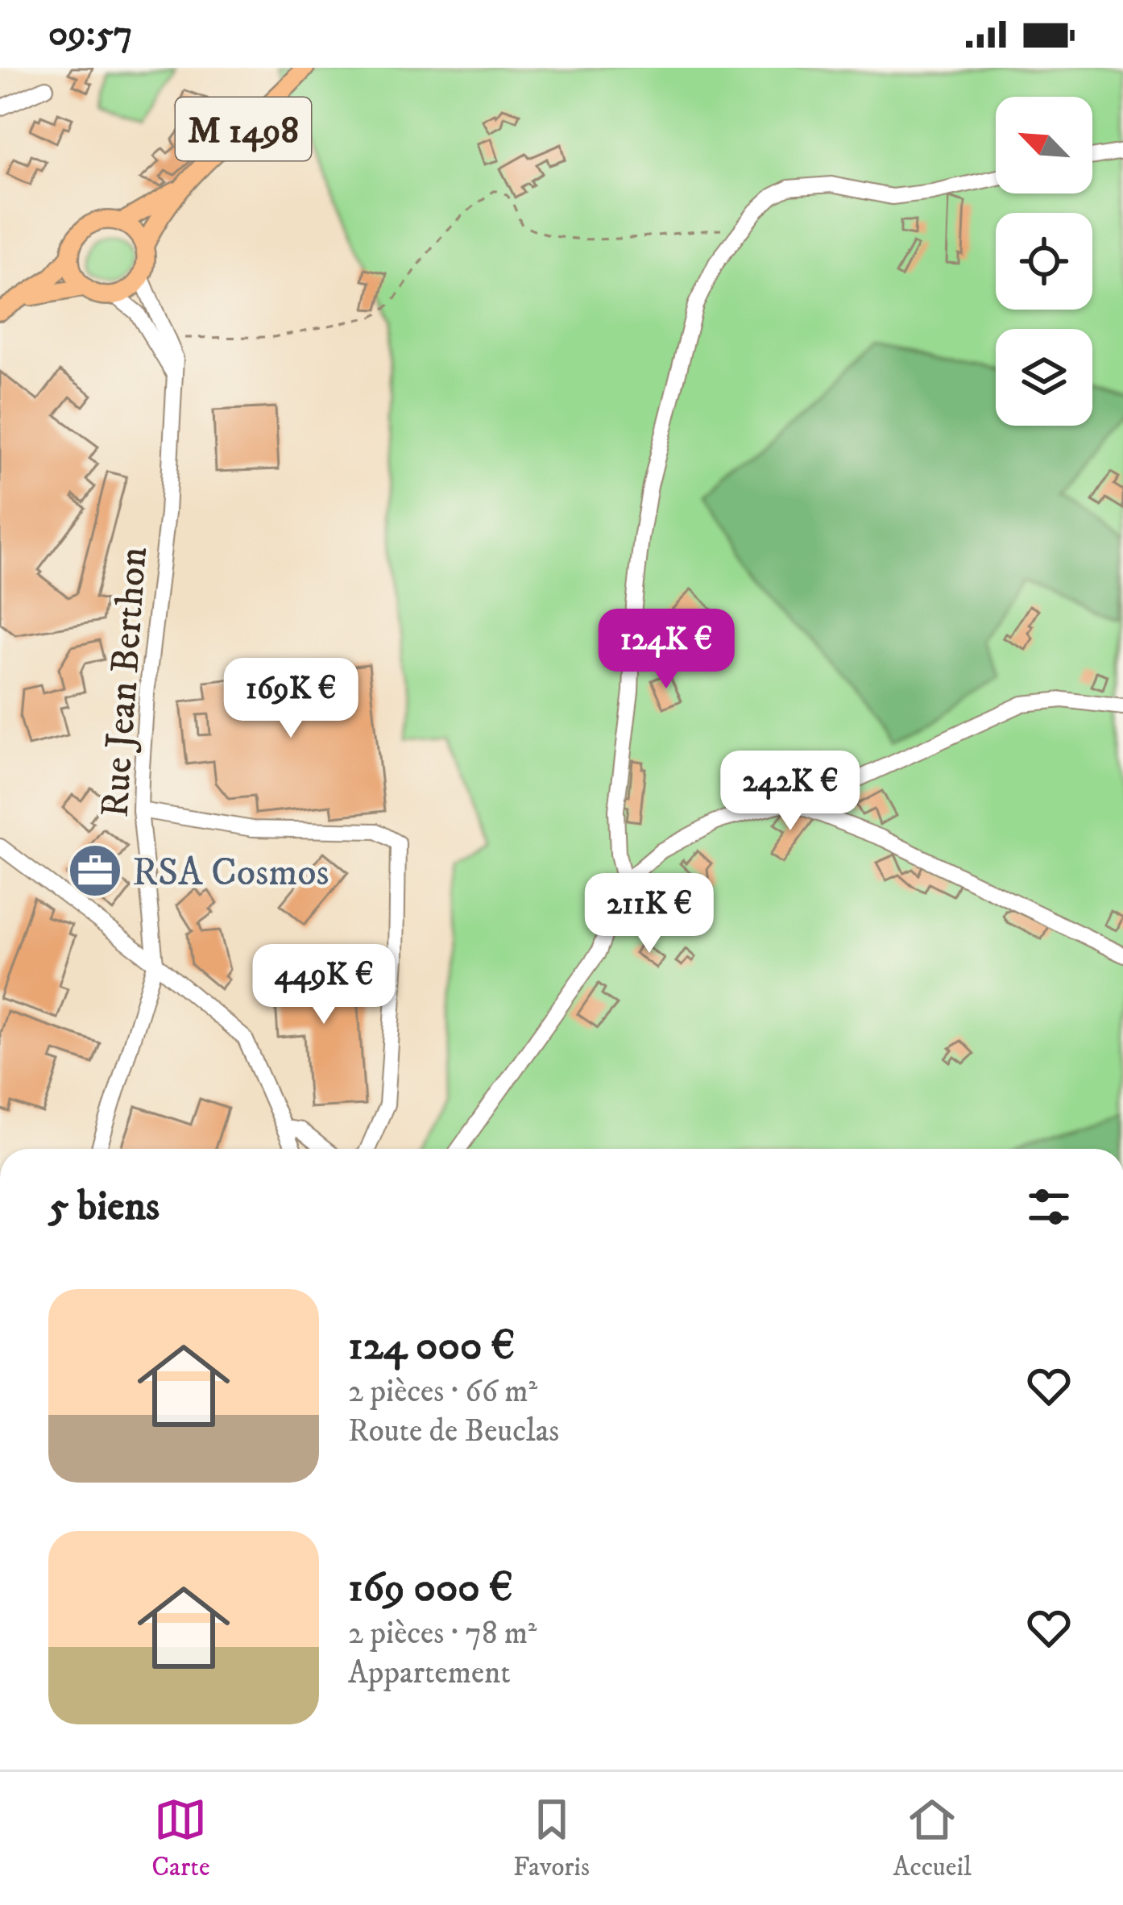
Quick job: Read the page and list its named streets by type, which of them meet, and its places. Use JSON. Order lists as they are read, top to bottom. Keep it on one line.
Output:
{"streets":{"main road":["M 1498"],"street":["Rue Jean Berthon"]},"crossings":[["M 1498","Rue Jean Berthon"]],"places":{"office":["RSA Cosmos"]},"north":"top left","page":{"status":"09:57","price":["124K €","169K €","242K €","211K €","449K €"],"heading":"5 biens","list":[{"name":"124 000 €","note":"2 pièces · 66 m² · Route de Beuclas"},{"name":"169 000 €","note":"2 pièces · 78 m² · Appartement"}],"tabs":["Carte","Favoris","Accueil"]}}
